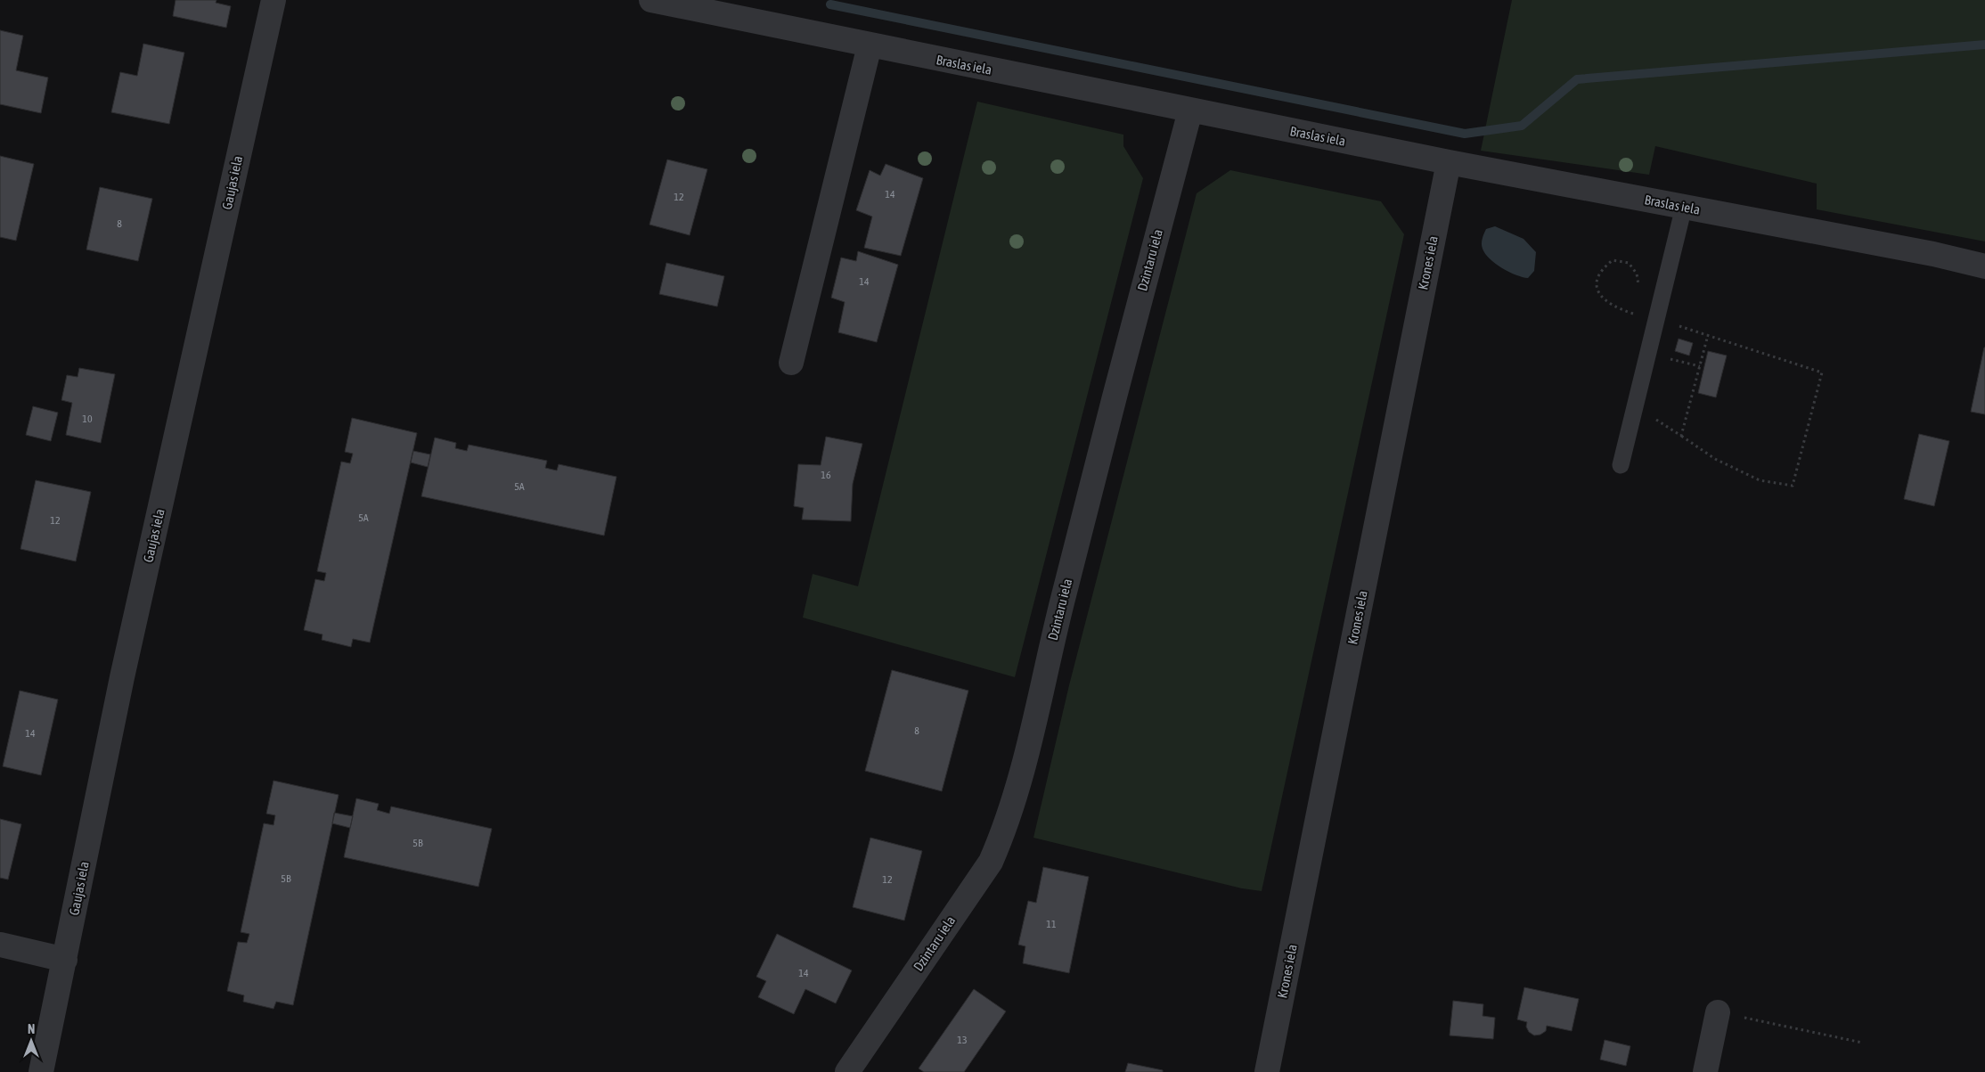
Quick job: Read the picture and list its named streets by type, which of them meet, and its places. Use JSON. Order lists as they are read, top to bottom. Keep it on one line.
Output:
{"streets":{"street":["Braslas iela","Gaujas iela","Dzintaru iela","Krones iela"]},"crossings":[["Braslas iela","Dzintaru iela"],["Braslas iela","Krones iela"]],"house_numbers":["14","12","8","14","10","16","5A","5A","12","8","14","5B","5B","12","11","14","13"],"north":"top"}
